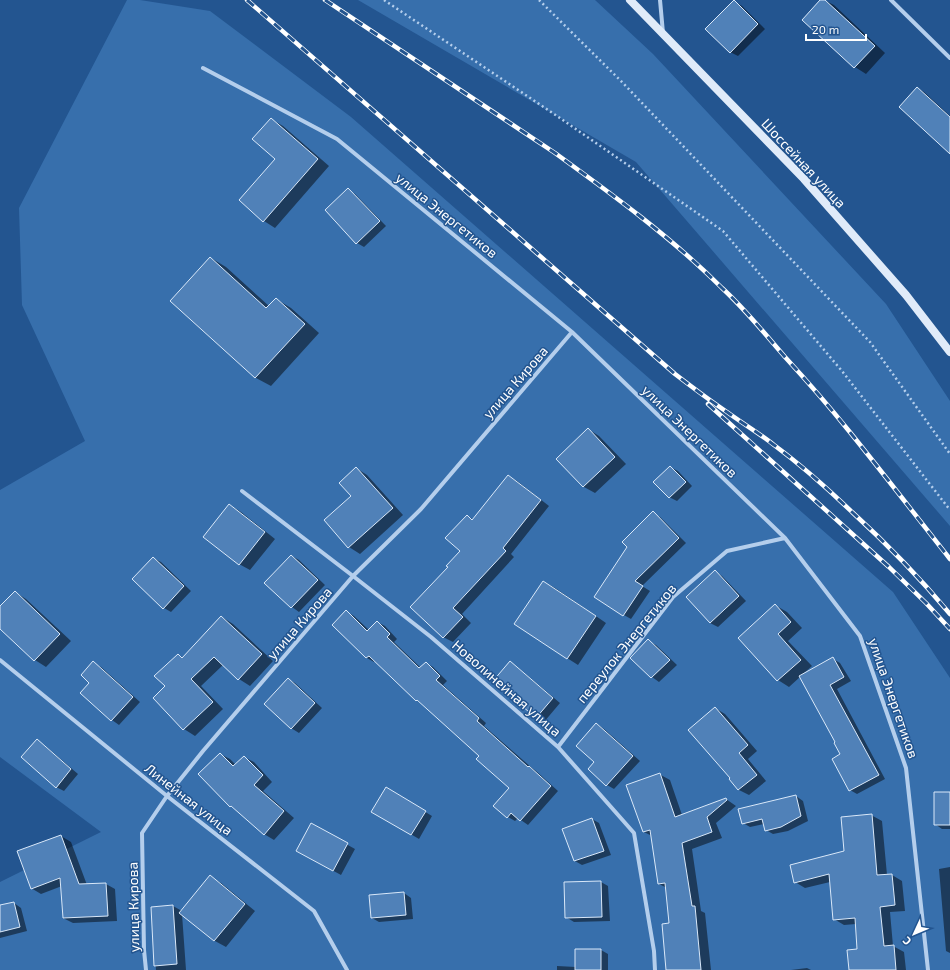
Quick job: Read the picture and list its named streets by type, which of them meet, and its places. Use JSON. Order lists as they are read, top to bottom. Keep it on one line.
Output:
{"streets":{"main road":["Шоссейная улица"],"street":["улица Энергетиков","улица Кирова","переулок Энергетиков","Новолинейная улица","Линейная улица"]},"crossings":[["улица Энергетиков","улица Кирова"],["улица Энергетиков","переулок Энергетиков"],["улица Кирова","Новолинейная улица"],["улица Кирова","Линейная улица"],["переулок Энергетиков","Новолинейная улица"]],"scale_bar":"20 m","north":"bottom left"}
